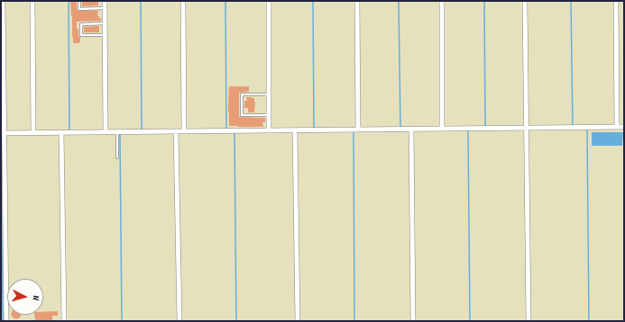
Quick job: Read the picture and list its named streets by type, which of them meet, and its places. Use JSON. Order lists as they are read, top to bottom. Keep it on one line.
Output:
{"north":"right"}
